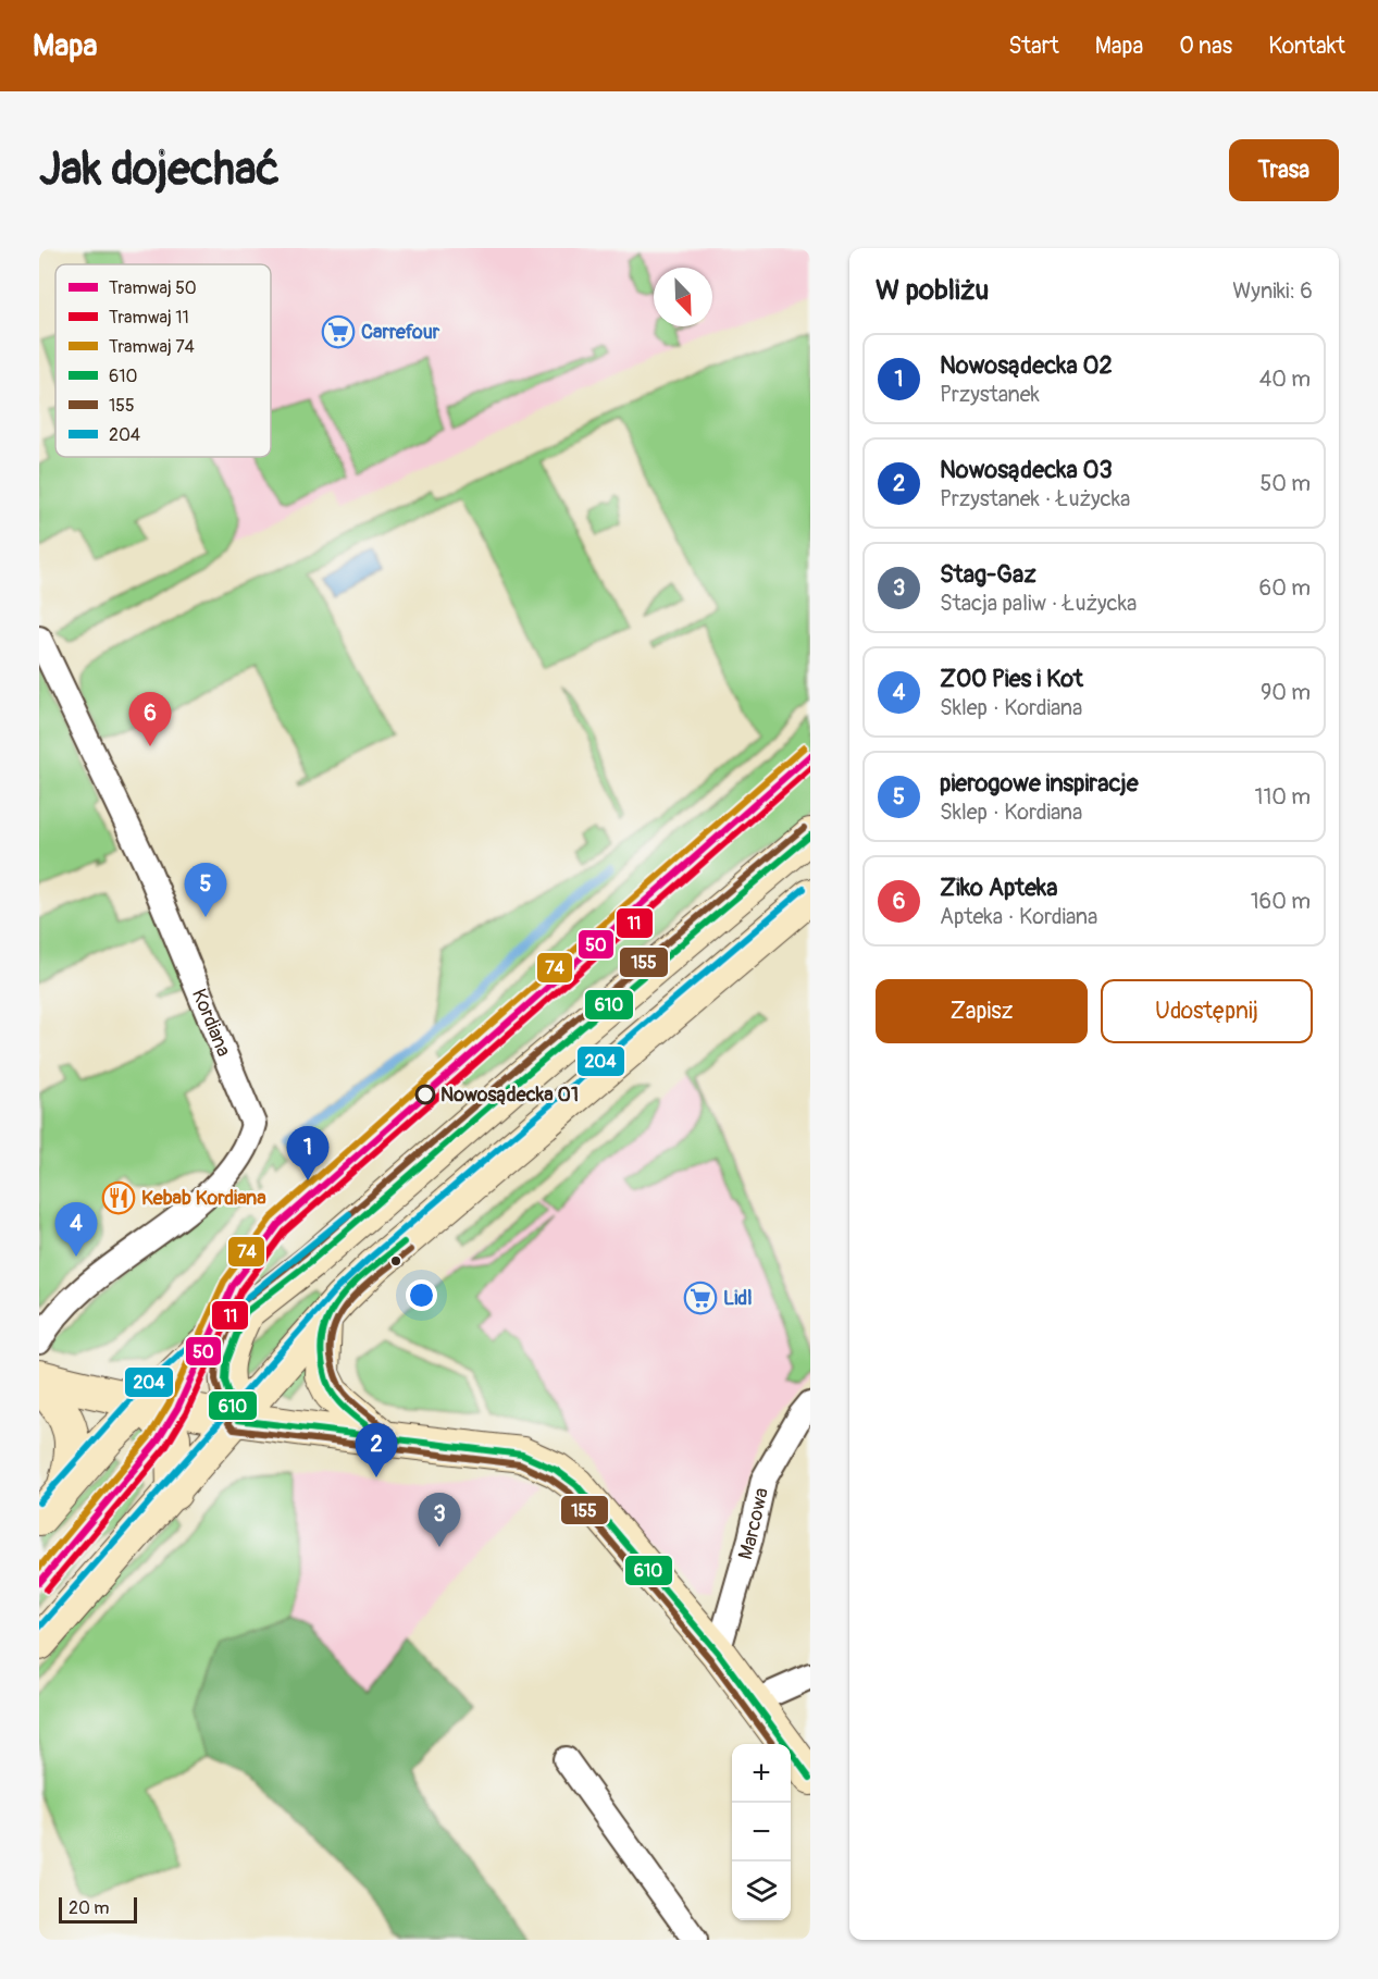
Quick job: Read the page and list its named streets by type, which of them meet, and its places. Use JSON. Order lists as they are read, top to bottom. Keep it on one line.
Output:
{"streets":{"street":["Kordiana","Marcowa"]},"places":{"supermarket":["Carrefour","Lidl"],"other":["Nowosądecka 01"],"restaurant":["Kebab Kordiana"]},"lines":["tram line 74","tram line 50","tram line 11","transit line 155","transit line 610","transit line 204"],"legend":["Tramwaj 50","Tramwaj 11","Tramwaj 74","610","155","204"],"scale_bar":"20 m","north":"bottom right","page":{"header":"Mapa","nav":["Start","Mapa","O nas","Kontakt"],"buttons":["Trasa",["Zapisz","Udostępnij"]],"title":"Jak dojechać","heading":["W pobliżu","Wyniki: 6"],"list":[{"mark":"1","name":"Nowosądecka 02","note":"Przystanek","value":"40 m"},{"mark":"2","name":"Nowosądecka 03","note":"Przystanek · Łużycka","value":"50 m"},{"mark":"3","name":"Stag-Gaz","note":"Stacja paliw · Łużycka","value":"60 m"},{"mark":"4","name":"ZOO Pies i Kot","note":"Sklep · Kordiana","value":"90 m"},{"mark":"5","name":"pierogowe inspiracje","note":"Sklep · Kordiana","value":"110 m"},{"mark":"6","name":"Ziko Apteka","note":"Apteka · Kordiana","value":"160 m"}],"pins":["6","5","1","4","2","3"],"map_buttons":["+","−"],"scale":"20 m"}}
